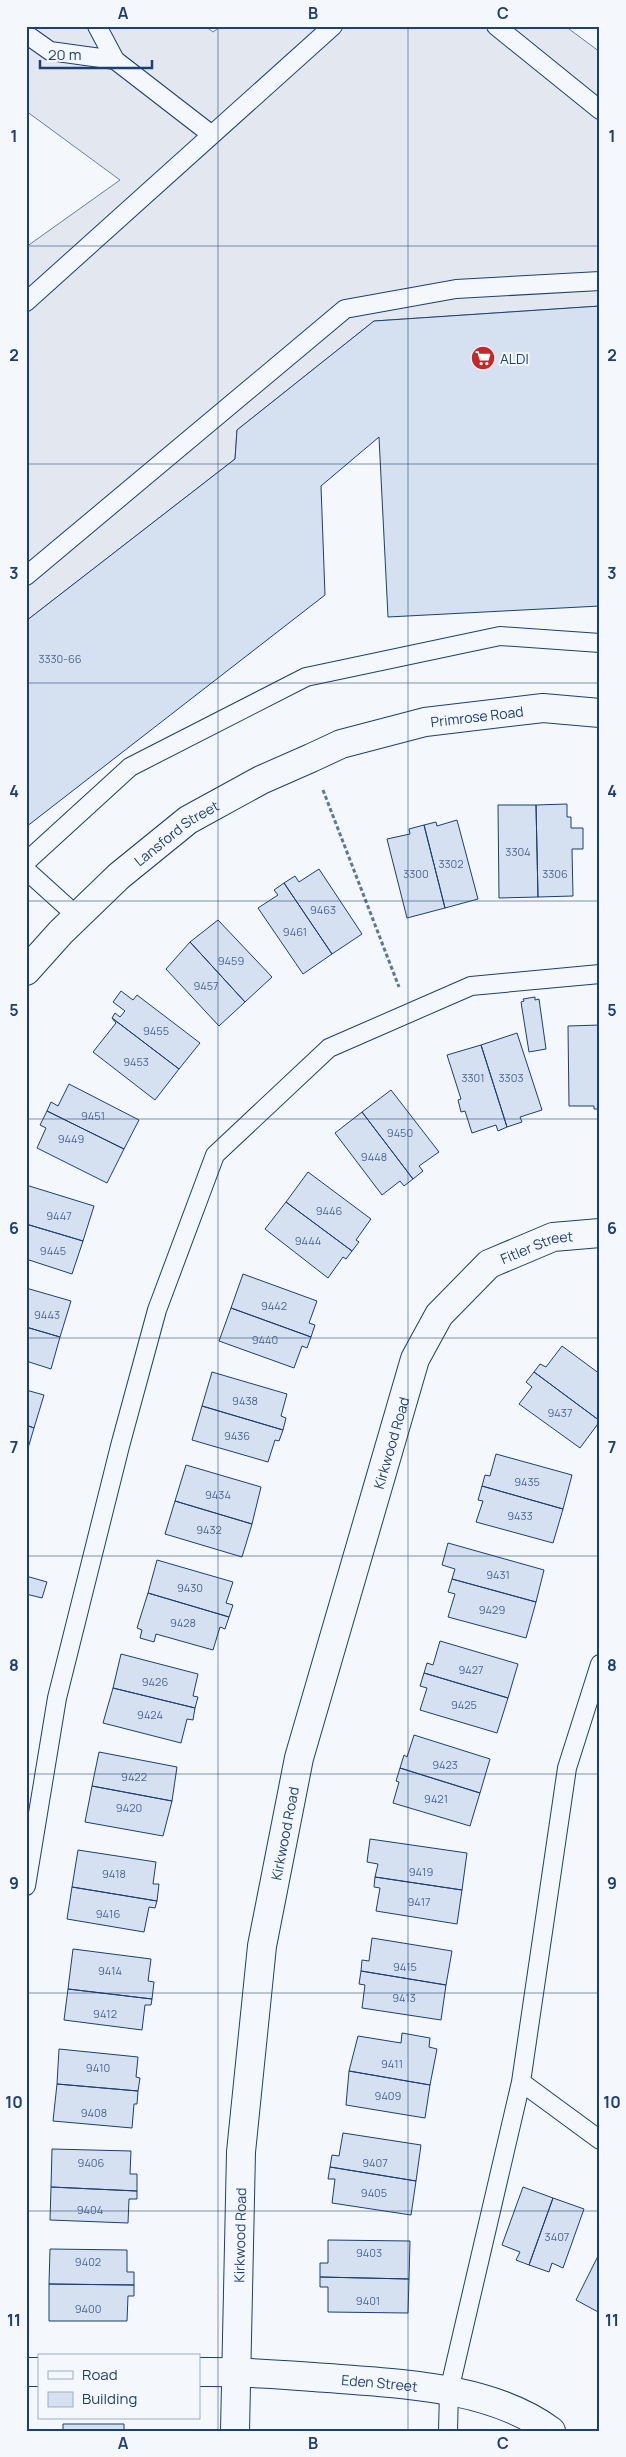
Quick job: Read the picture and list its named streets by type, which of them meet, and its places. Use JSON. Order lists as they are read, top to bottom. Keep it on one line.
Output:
{"streets":{"street":["Primrose Road","Lansford Street","Fitler Street","Kirkwood Road","Eden Street"]},"crossings":[["Primrose Road","Lansford Street"],["Fitler Street","Kirkwood Road"],["Kirkwood Road","Eden Street"]],"places":{"supermarket":["ALDI"]},"house_numbers":["3330-66","3304","3302","3300","3306","9463","9461","9459","9457","9455","9453","3301","3303","9451","9450","9449","9448","9446","9447","9444","9445","9442","9443","9440","9438","9437","9436","9435","9434","9433","9432","9431","9430","9429","9428","9427","9426","9425","9424","9423","9422","9421","9420","9419","9418","9417","9416","9415","9414","9413","9412","9411","9410","9409","9408","9406","9407","9405","9404","3407","9403","9402","9401","9400"],"legend":["Road","Building"],"scale_bar":"20 m","grid":{"columns":["A","B","C"],"rows":["1","2","3","4","5","6","7","8","9","10","11"]}}
